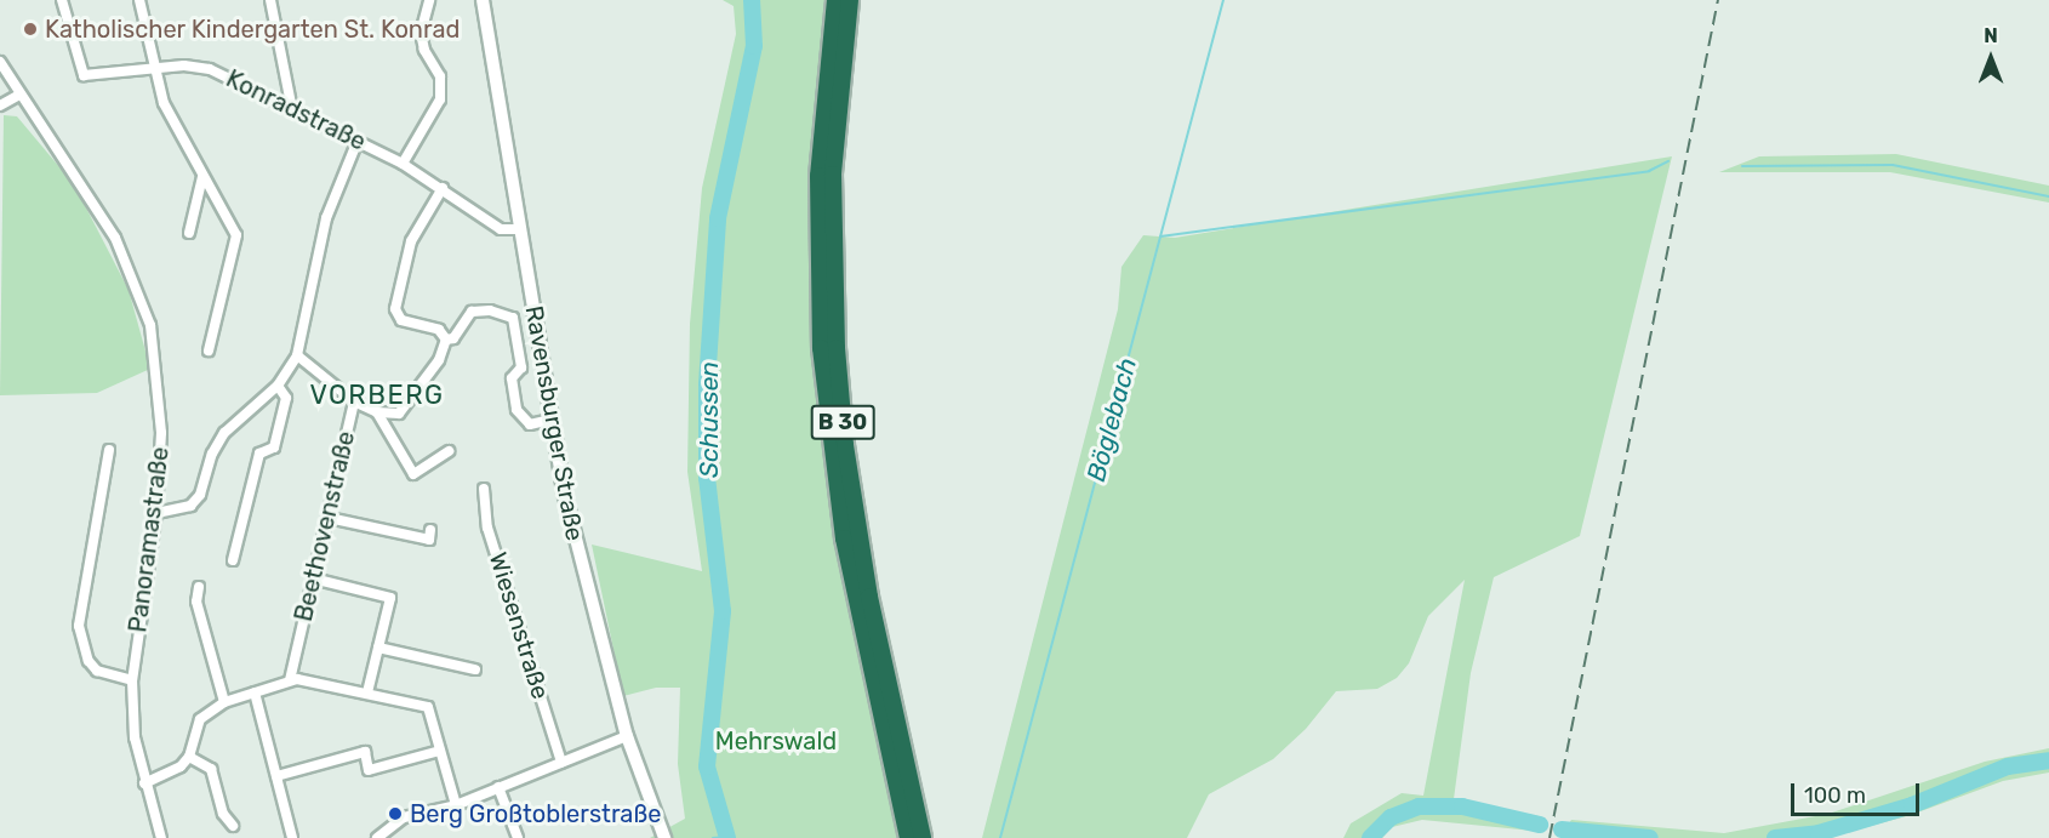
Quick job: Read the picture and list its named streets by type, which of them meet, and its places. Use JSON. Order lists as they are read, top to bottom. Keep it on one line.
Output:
{"streets":{"highway":["B 30"],"main road":["Ravensburger Straße"],"street":["Konradstraße","Beethovenstraße","Panoramastraße","Wiesenstraße"]},"crossings":[["Konradstraße","Ravensburger Straße"]],"districts":["VORBERG"],"water":["Schussen","Böglebach"],"parks":["Mehrswald"],"places":["Katholischer Kindergarten St. Konrad","Berg Großtoblerstraße"],"scale_bar":"100 m","north":"top"}
